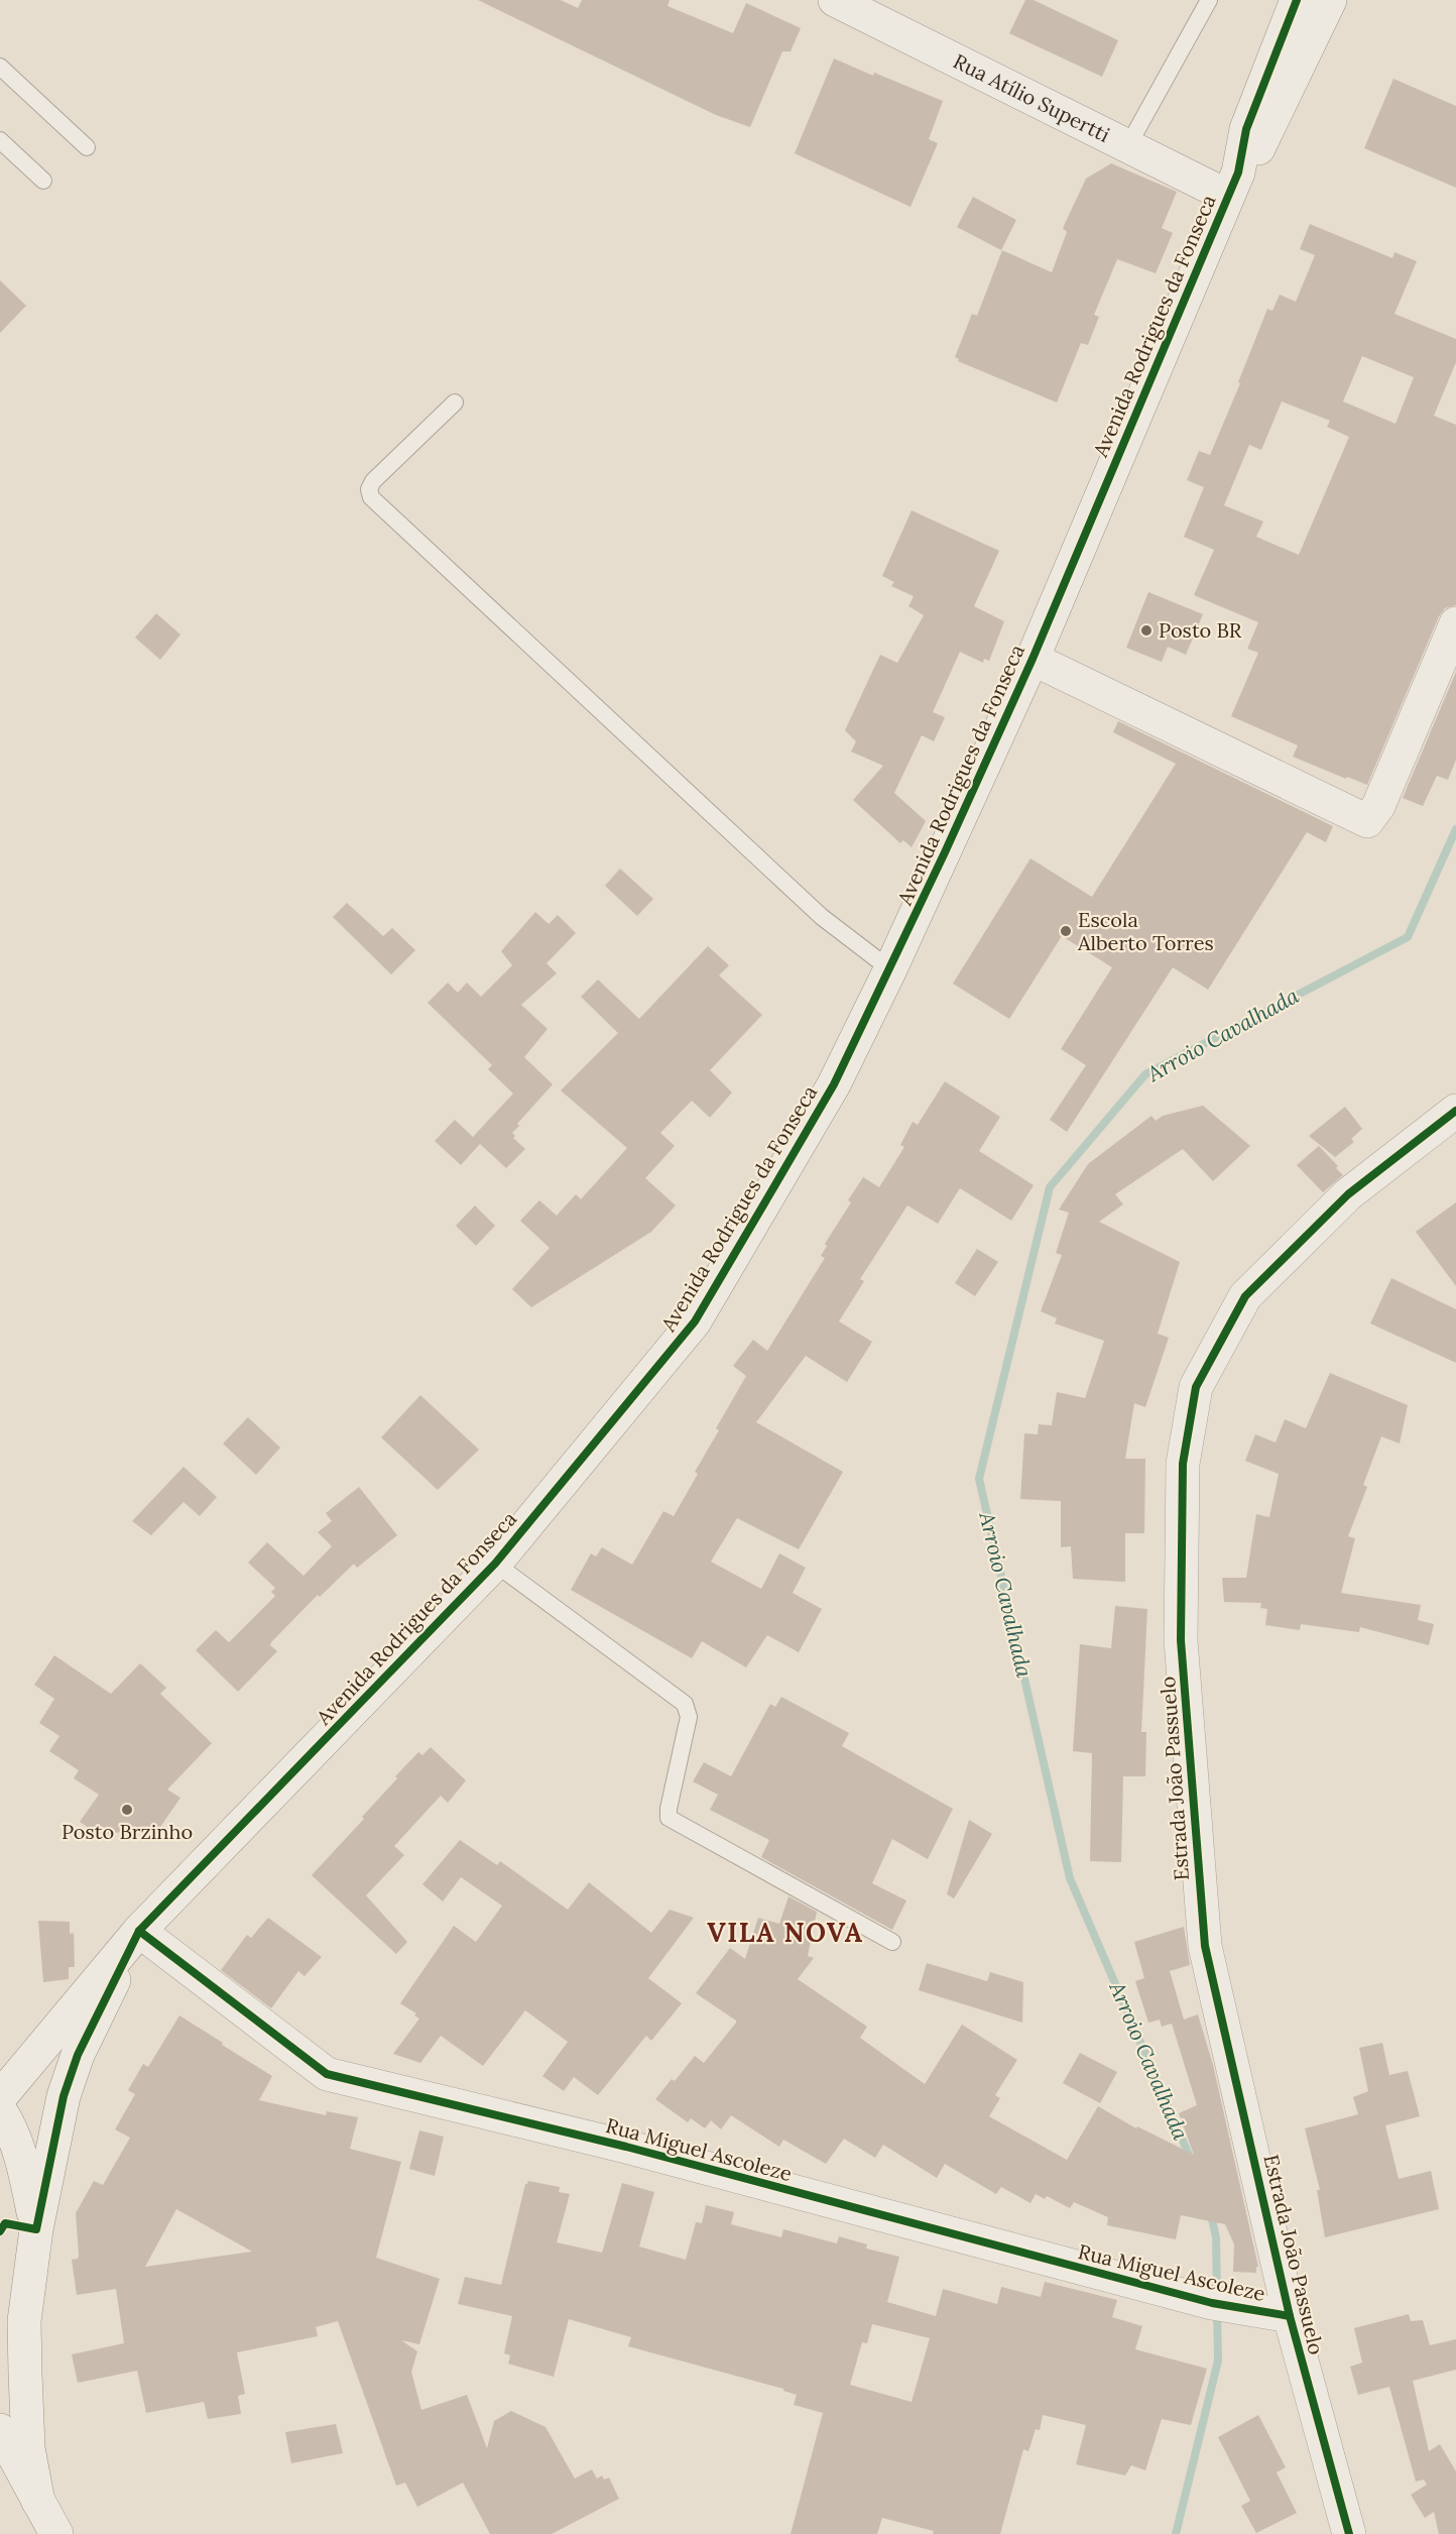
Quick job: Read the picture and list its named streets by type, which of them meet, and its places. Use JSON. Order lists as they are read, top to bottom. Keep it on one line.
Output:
{"streets":{"main road":["Rua Atílio Supertti","Avenida Rodrigues da Fonseca","Estrada João Passuelo","Rua Miguel Ascoleze"]},"crossings":[["Rua Atílio Supertti","Avenida Rodrigues da Fonseca"],["Avenida Rodrigues da Fonseca","Rua Miguel Ascoleze"],["Estrada João Passuelo","Rua Miguel Ascoleze"]],"districts":["VILA NOVA"],"water":["Arroio Cavalhada"],"places":["Posto BR","Escola Alberto Torres","Posto Brzinho"]}
